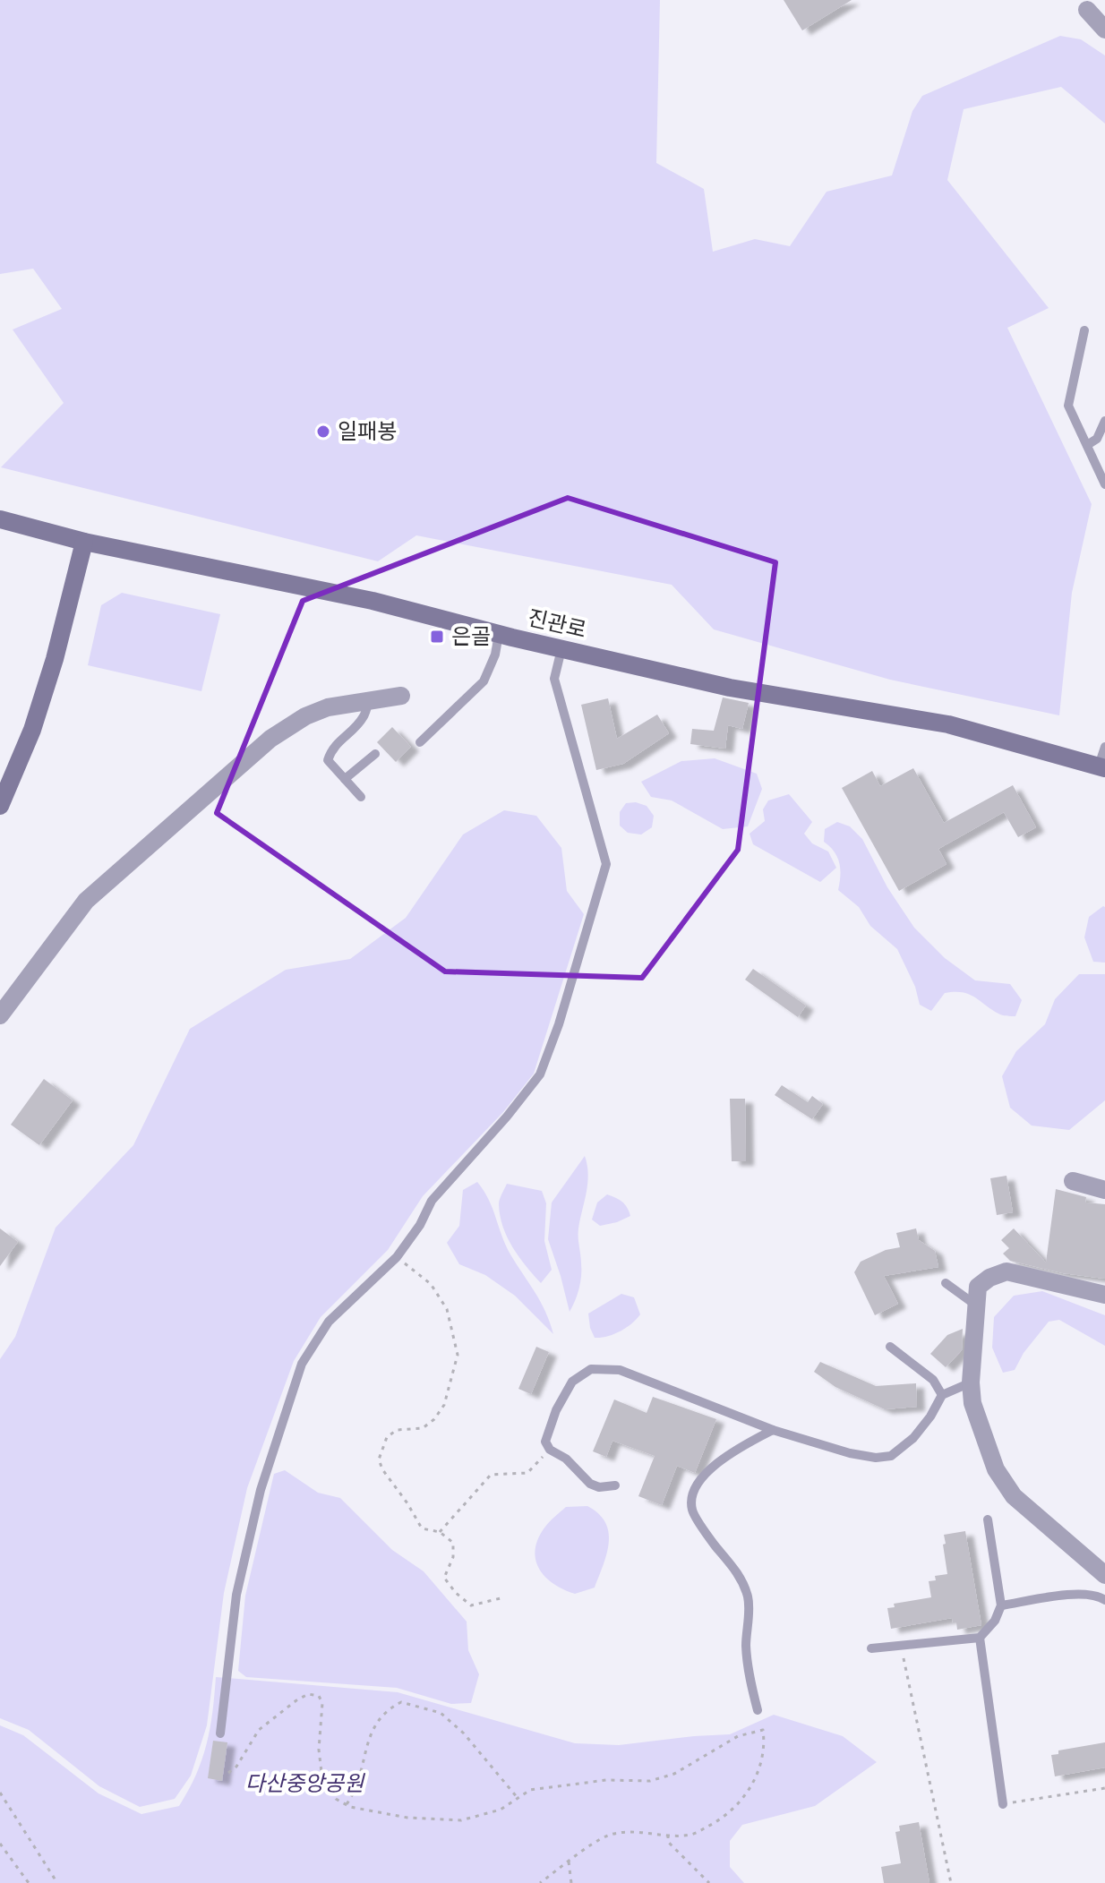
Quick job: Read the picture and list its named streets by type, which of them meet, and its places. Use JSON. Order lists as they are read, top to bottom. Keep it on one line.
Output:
{"streets":{"main road":["진관로"]},"parks":["다산중앙공원"],"places":{"other":["일패봉"],"transit":["은골"]}}
